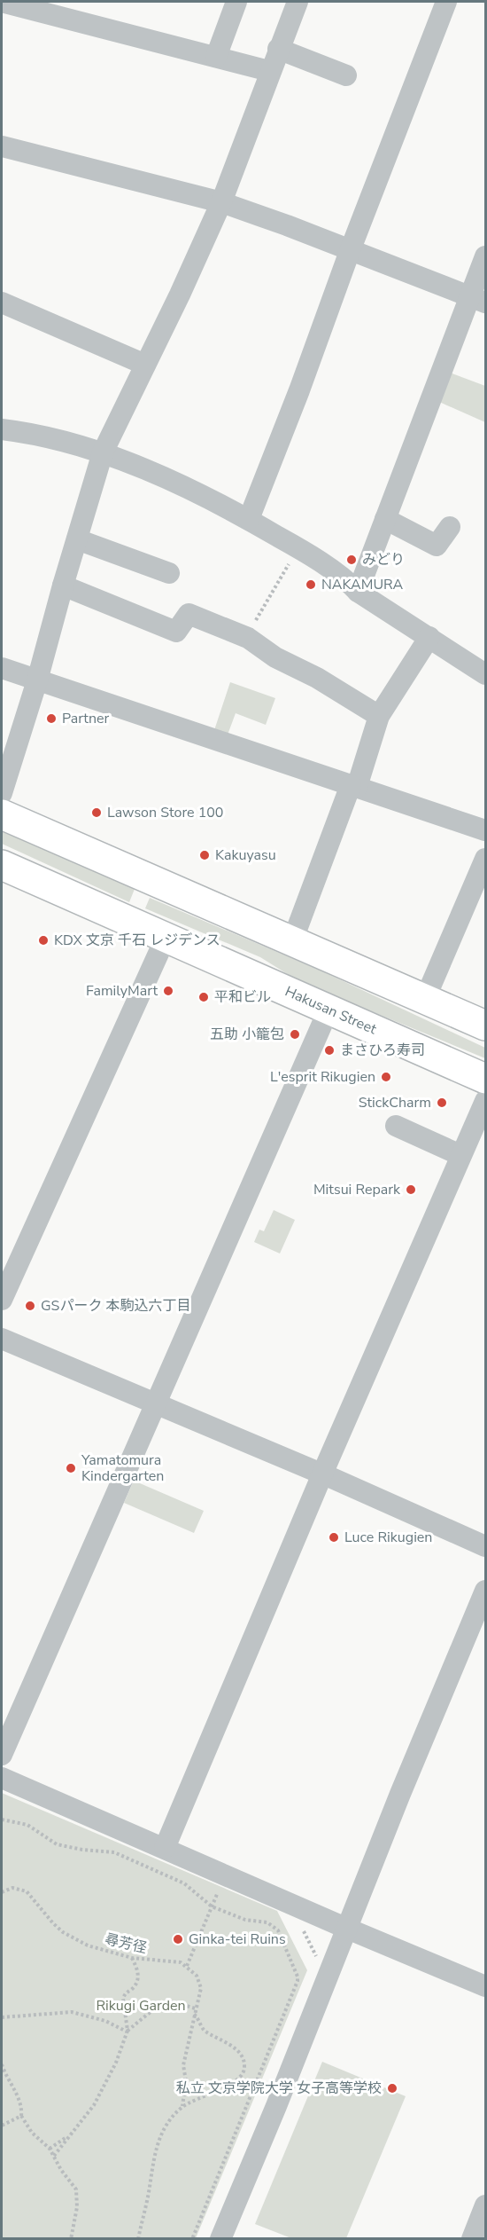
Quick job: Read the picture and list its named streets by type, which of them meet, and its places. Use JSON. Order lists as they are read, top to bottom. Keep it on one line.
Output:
{"streets":{"highway":["Hakusan Street"],"path":["尋芳径"]},"parks":["Rikugi Garden"],"places":["みどり","NAKAMURA","Partner","Lawson Store 100","Kakuyasu","KDX 文京 千石 レジデンス","FamilyMart","平和ビル","五助 小籠包","まさひろ寿司","L'esprit Rikugien","StickCharm","Mitsui Repark","GSパーク 本駒込六丁目","Yamatomura Kindergarten","Luce Rikugien","Ginka-tei Ruins","私立 文京学院大学 女子高等学校"]}
